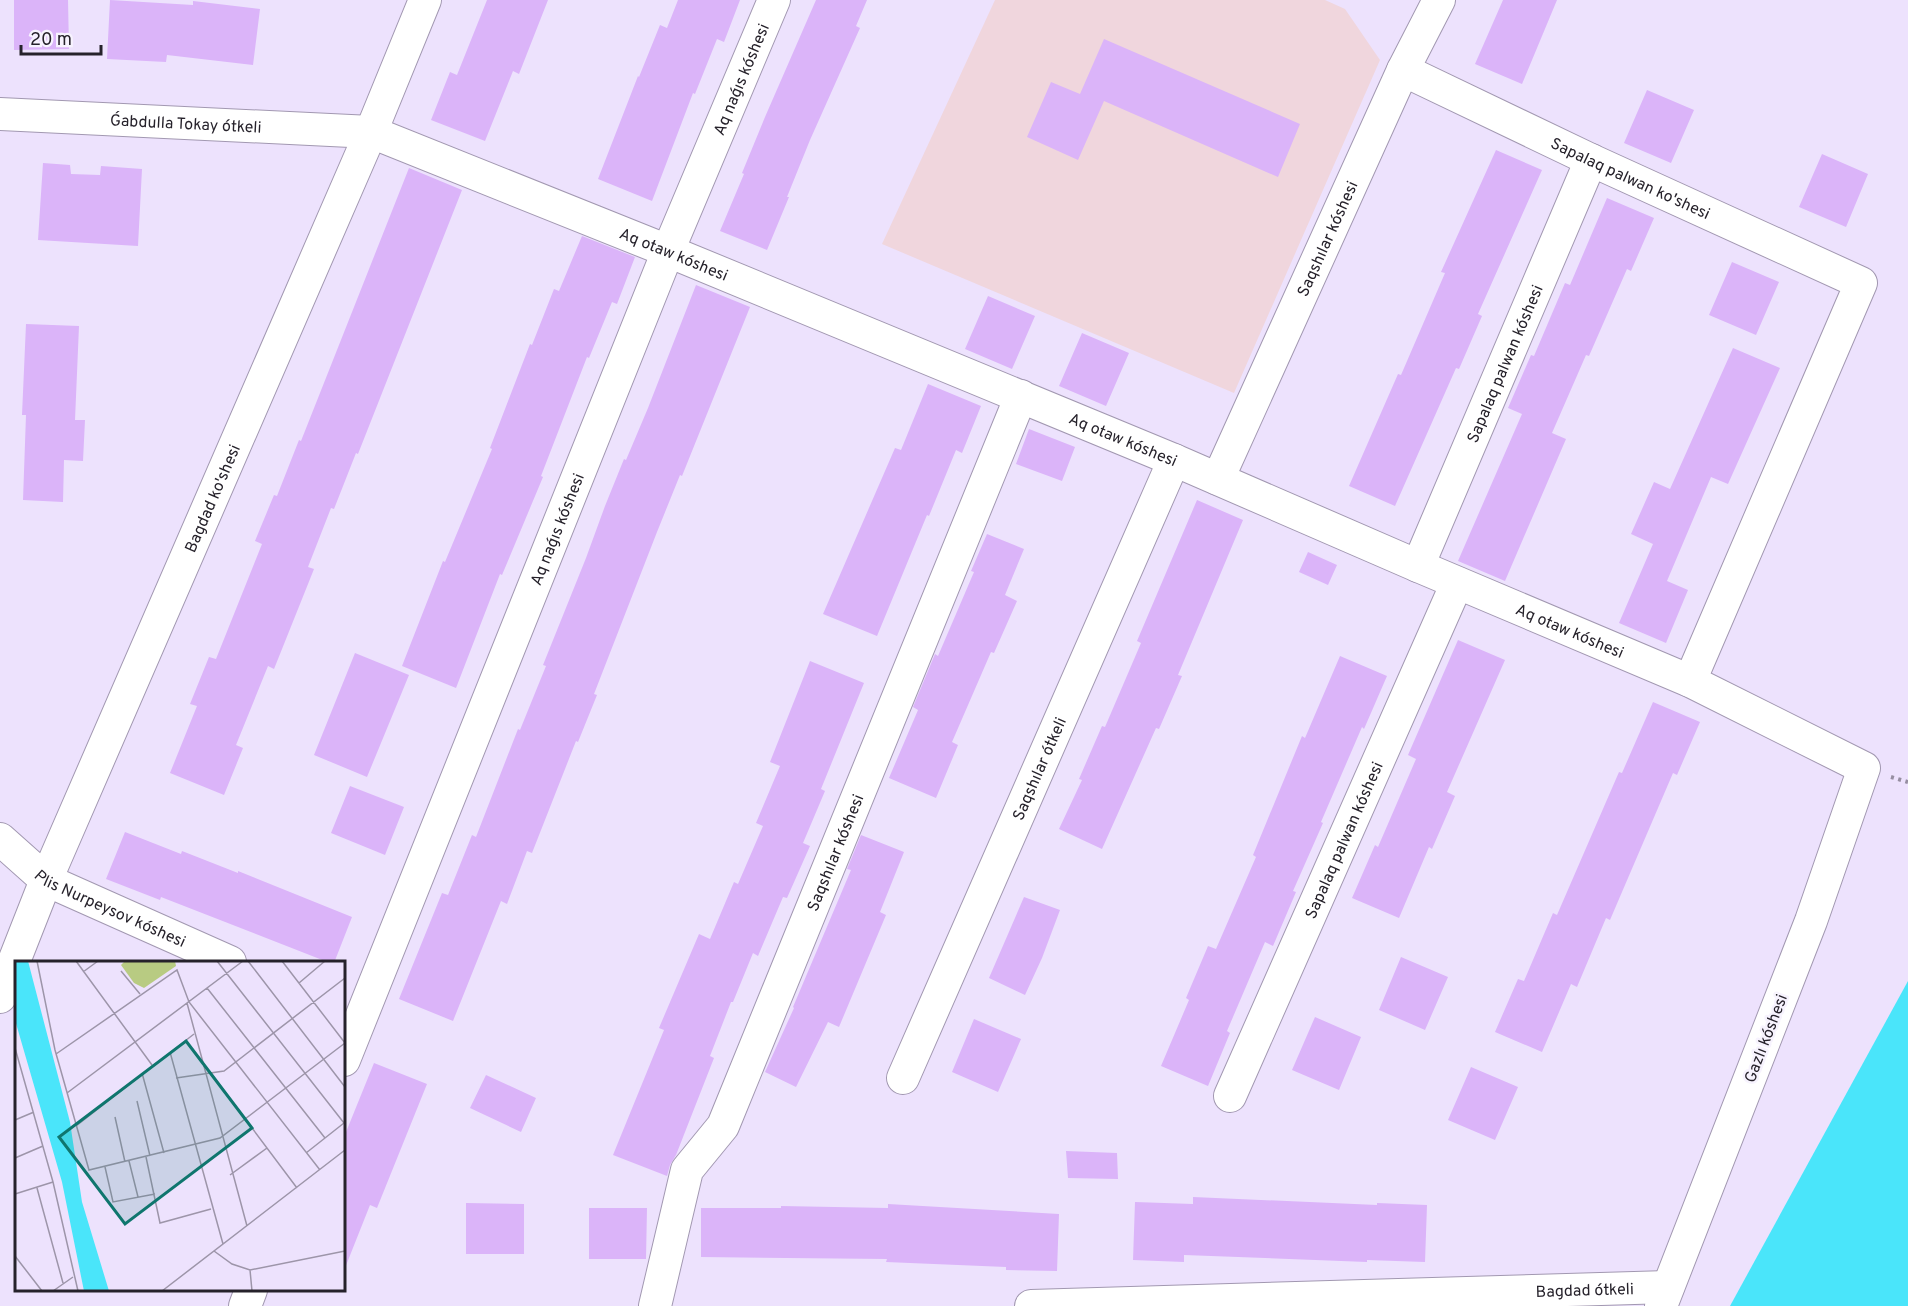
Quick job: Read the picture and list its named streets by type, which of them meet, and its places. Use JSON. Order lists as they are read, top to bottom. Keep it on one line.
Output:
{"streets":{"street":["Aq naǵıs kóshesi","Ǵabdulla Tokay ótkeli","Sapalaq palwan ko'shesi","Saqshılar kóshesi","Aq otaw kóshesi","Sapalaq palwan kóshesi","Bagdad ko'shesi","Saqshılar ótkeli","Plis Nurpeysov kóshesi","Gazlı kóshesi","Bagdad ótkeli"]},"crossings":[["Aq naǵıs kóshesi","Aq otaw kóshesi"],["Ǵabdulla Tokay ótkeli","Aq otaw kóshesi"],["Ǵabdulla Tokay ótkeli","Bagdad ko'shesi"],["Sapalaq palwan ko'shesi","Saqshılar kóshesi"],["Sapalaq palwan ko'shesi","Aq otaw kóshesi"],["Sapalaq palwan ko'shesi","Sapalaq palwan kóshesi"],["Saqshılar kóshesi","Aq otaw kóshesi"],["Aq otaw kóshesi","Sapalaq palwan kóshesi"],["Aq otaw kóshesi","Bagdad ko'shesi"],["Aq otaw kóshesi","Saqshılar ótkeli"],["Aq otaw kóshesi","Gazlı kóshesi"],["Bagdad ko'shesi","Plis Nurpeysov kóshesi"],["Gazlı kóshesi","Bagdad ótkeli"]],"scale_bar":"20 m"}
